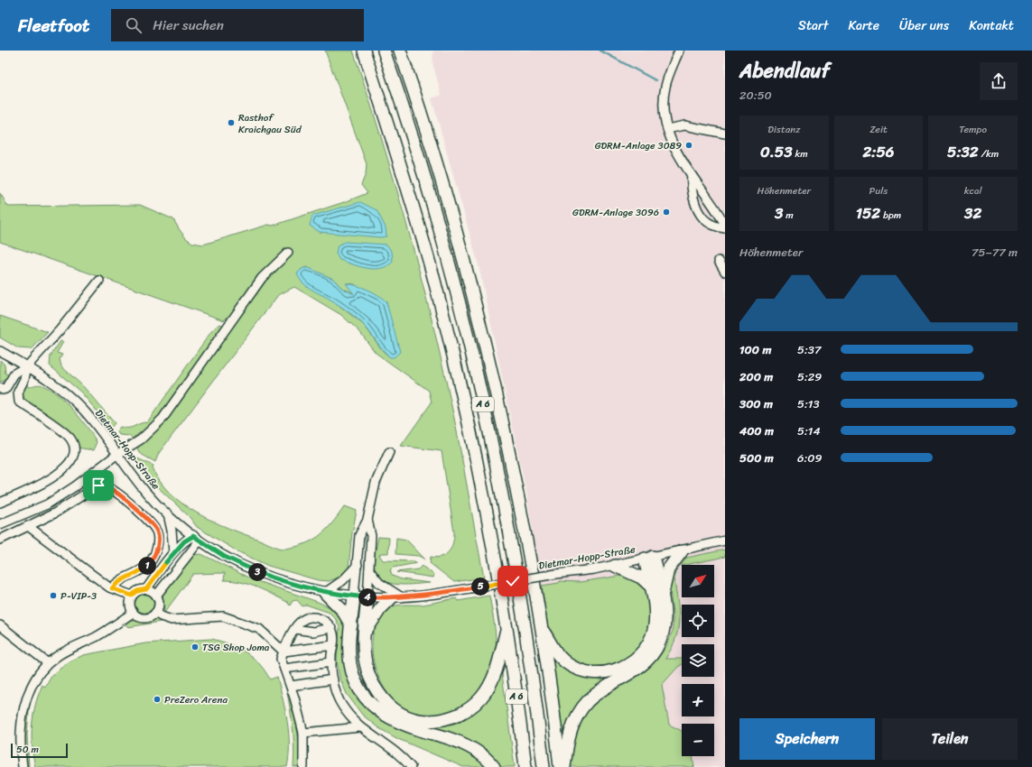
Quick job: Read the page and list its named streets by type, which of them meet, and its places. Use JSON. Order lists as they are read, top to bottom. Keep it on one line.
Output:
{"streets":{"highway":["A 6"],"street":["Dietmar-Hopp-Straße"]},"places":["Rasthof Kraichgau Süd","GDRM-Anlage 3089","GDRM-Anlage 3096","P-VIP-3","TSG Shop Joma","PreZero Arena"],"scale_bar":"50 m","north":"top right","page":{"header":"Fleetfoot","search":"Hier suchen","nav":["Start","Karte","Über uns","Kontakt"],"heading":["Abendlauf","20:50"],"stats":[["Distanz","0.53 km"],["Zeit","2:56"],["Tempo","5:32 /km"],["Höhenmeter","3 m"],["Puls","152 bpm"],["kcal","32"]],"chart":["Höhenmeter","75–77 m"],"list":[{"name":"100 m","note":"5:37"},{"name":"200 m","note":"5:29"},{"name":"300 m","note":"5:13"},{"name":"400 m","note":"5:14"},{"name":"500 m","note":"6:09"}],"pins":["1","3","5","4"],"map_buttons":["+","−"],"buttons":["Speichern","Teilen"],"scale":"50 m"}}
